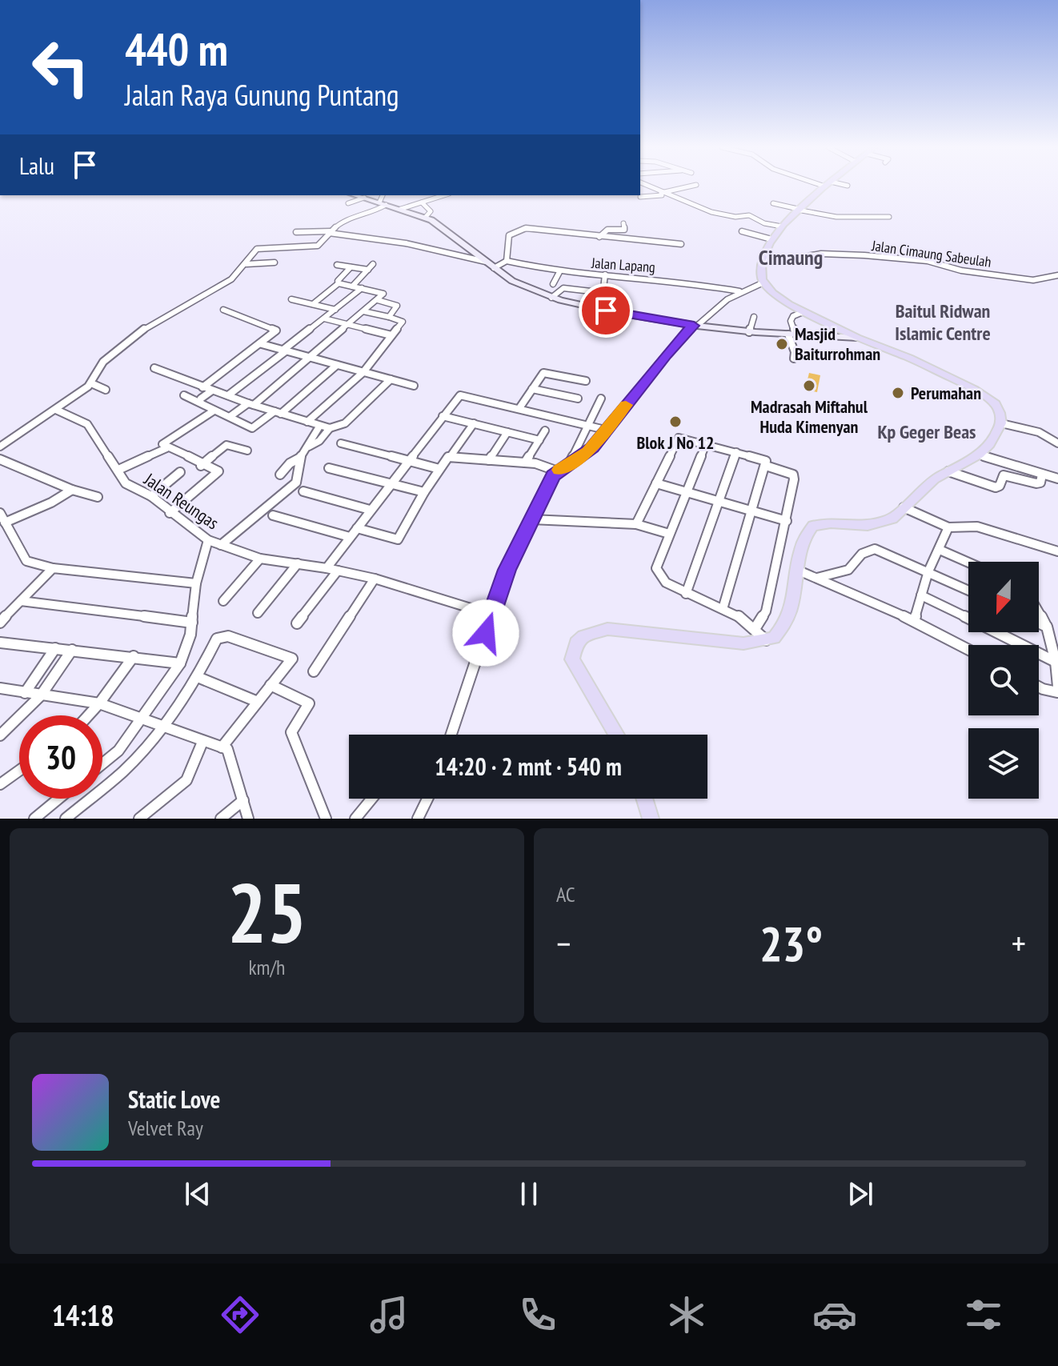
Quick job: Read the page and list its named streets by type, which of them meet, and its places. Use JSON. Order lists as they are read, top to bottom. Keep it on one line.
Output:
{"streets":{"street":["Jalan Cimaung Sabeulah","Jalan Lapang","Jalan Reungas"]},"districts":["Cimaung","Baitul Ridwan Islamic Centre","Kp Geger Beas"],"places":["Masjid Baiturrohman","Madrasah Miftahul Huda Kimenyan","Perumahan","Blok J No 12"],"north":"bottom","page":{"turn":["440 m","Jalan Raya Gunung Puntang"],"then":"Lalu","limit":"30","trip":"14:20 · 2 mnt · 540 m","tile":[["25","km/h"],"AC"],"heat":["−","23°","+"],"song":["Static Love","Velvet Ray"],"tabs":"14:18"}}
